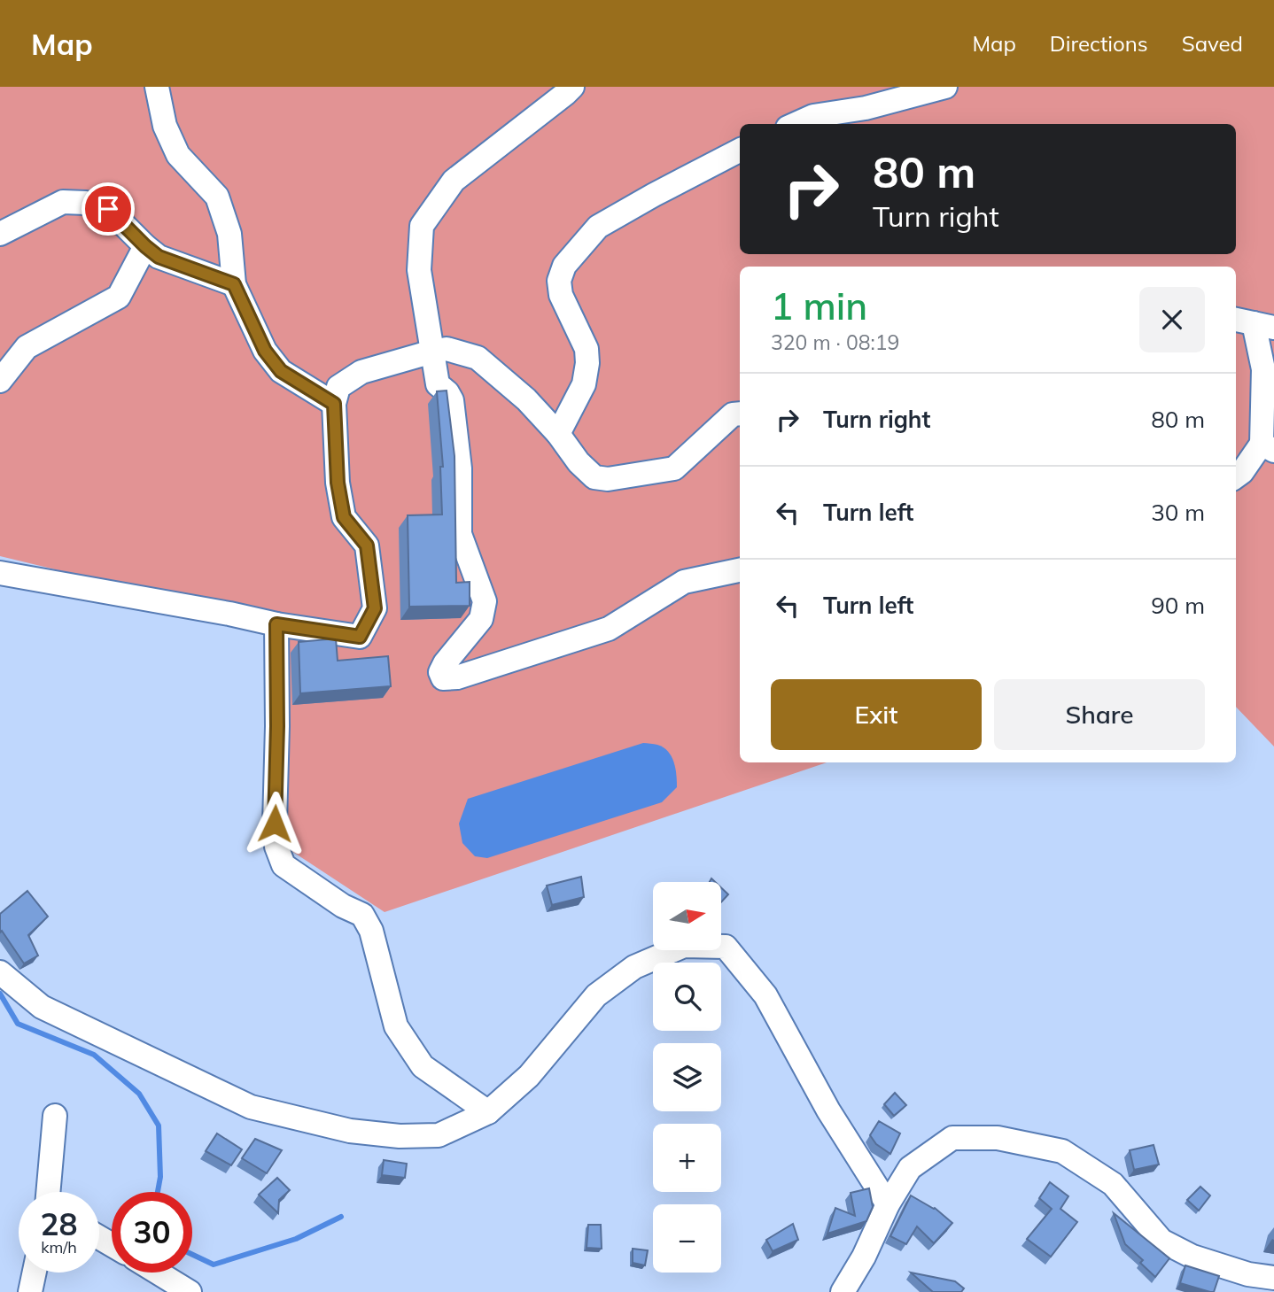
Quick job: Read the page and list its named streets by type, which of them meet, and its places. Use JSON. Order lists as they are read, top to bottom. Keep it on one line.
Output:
{"north":"right","page":{"header":"Map","nav":["Map","Directions","Saved"],"turn":["80 m","Turn right"],"heading":["1 min","320 m · 08:19"],"list":[{"name":"Turn right","value":"80 m"},{"name":"Turn left","value":"30 m"},{"name":"Turn left","value":"90 m"}],"buttons":["Exit","Share"],"map_buttons":["+","−"],"speed":"28 km/h","limit":"30"}}
